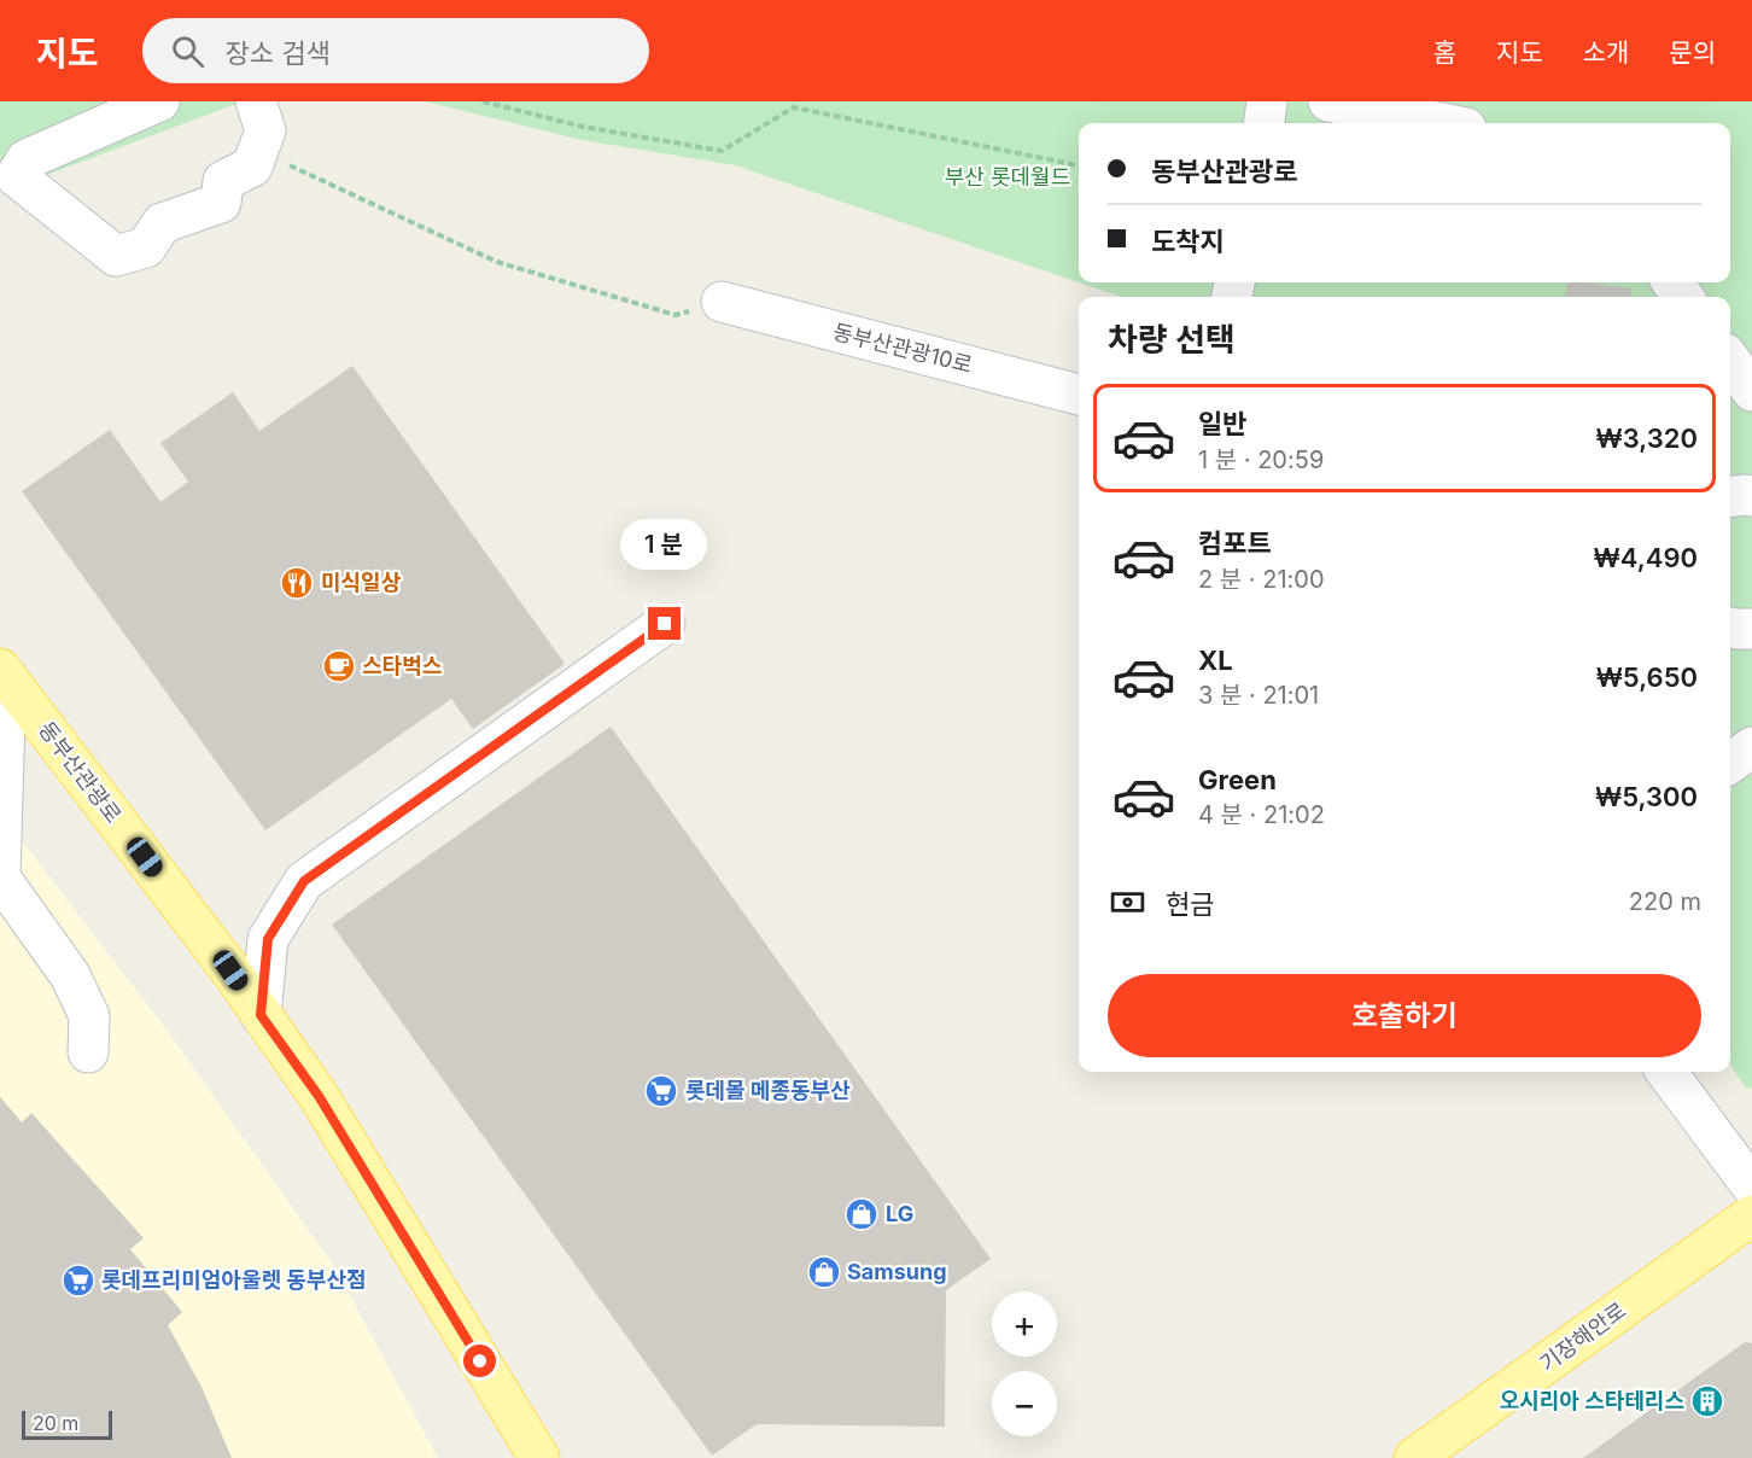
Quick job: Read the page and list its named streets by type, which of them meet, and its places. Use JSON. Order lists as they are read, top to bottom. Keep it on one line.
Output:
{"streets":{"main road":["동부산관광로","기장해안로"],"street":["동부산관광10로"]},"parks":["부산 롯데월드"],"places":{"restaurant":["미식일상"],"cafe":["스타벅스"],"supermarket":["롯데몰 메종동부산","롯데프리미엄아울렛 동부산점"],"shop":["LG","Samsung"],"building":["오시리아 스타테리스"]},"scale_bar":"20 m","page":{"header":"지도","search":"장소 검색","nav":["홈","지도","소개","문의"],"banner":["동부산관광로","도착지"],"heading":"차량 선택","list":[{"name":"일반","note":"1 분 · 20:59","value":"₩3,320"},{"name":"컴포트","note":"2 분 · 21:00","value":"₩4,490"},{"name":"XL","note":"3 분 · 21:01","value":"₩5,650"},{"name":"Green","note":"4 분 · 21:02","value":"₩5,300"}],"bubble":"1 분","pay":["현금","220 m"],"buttons":"호출하기","map_buttons":["+","−"],"scale":"20 m"}}
